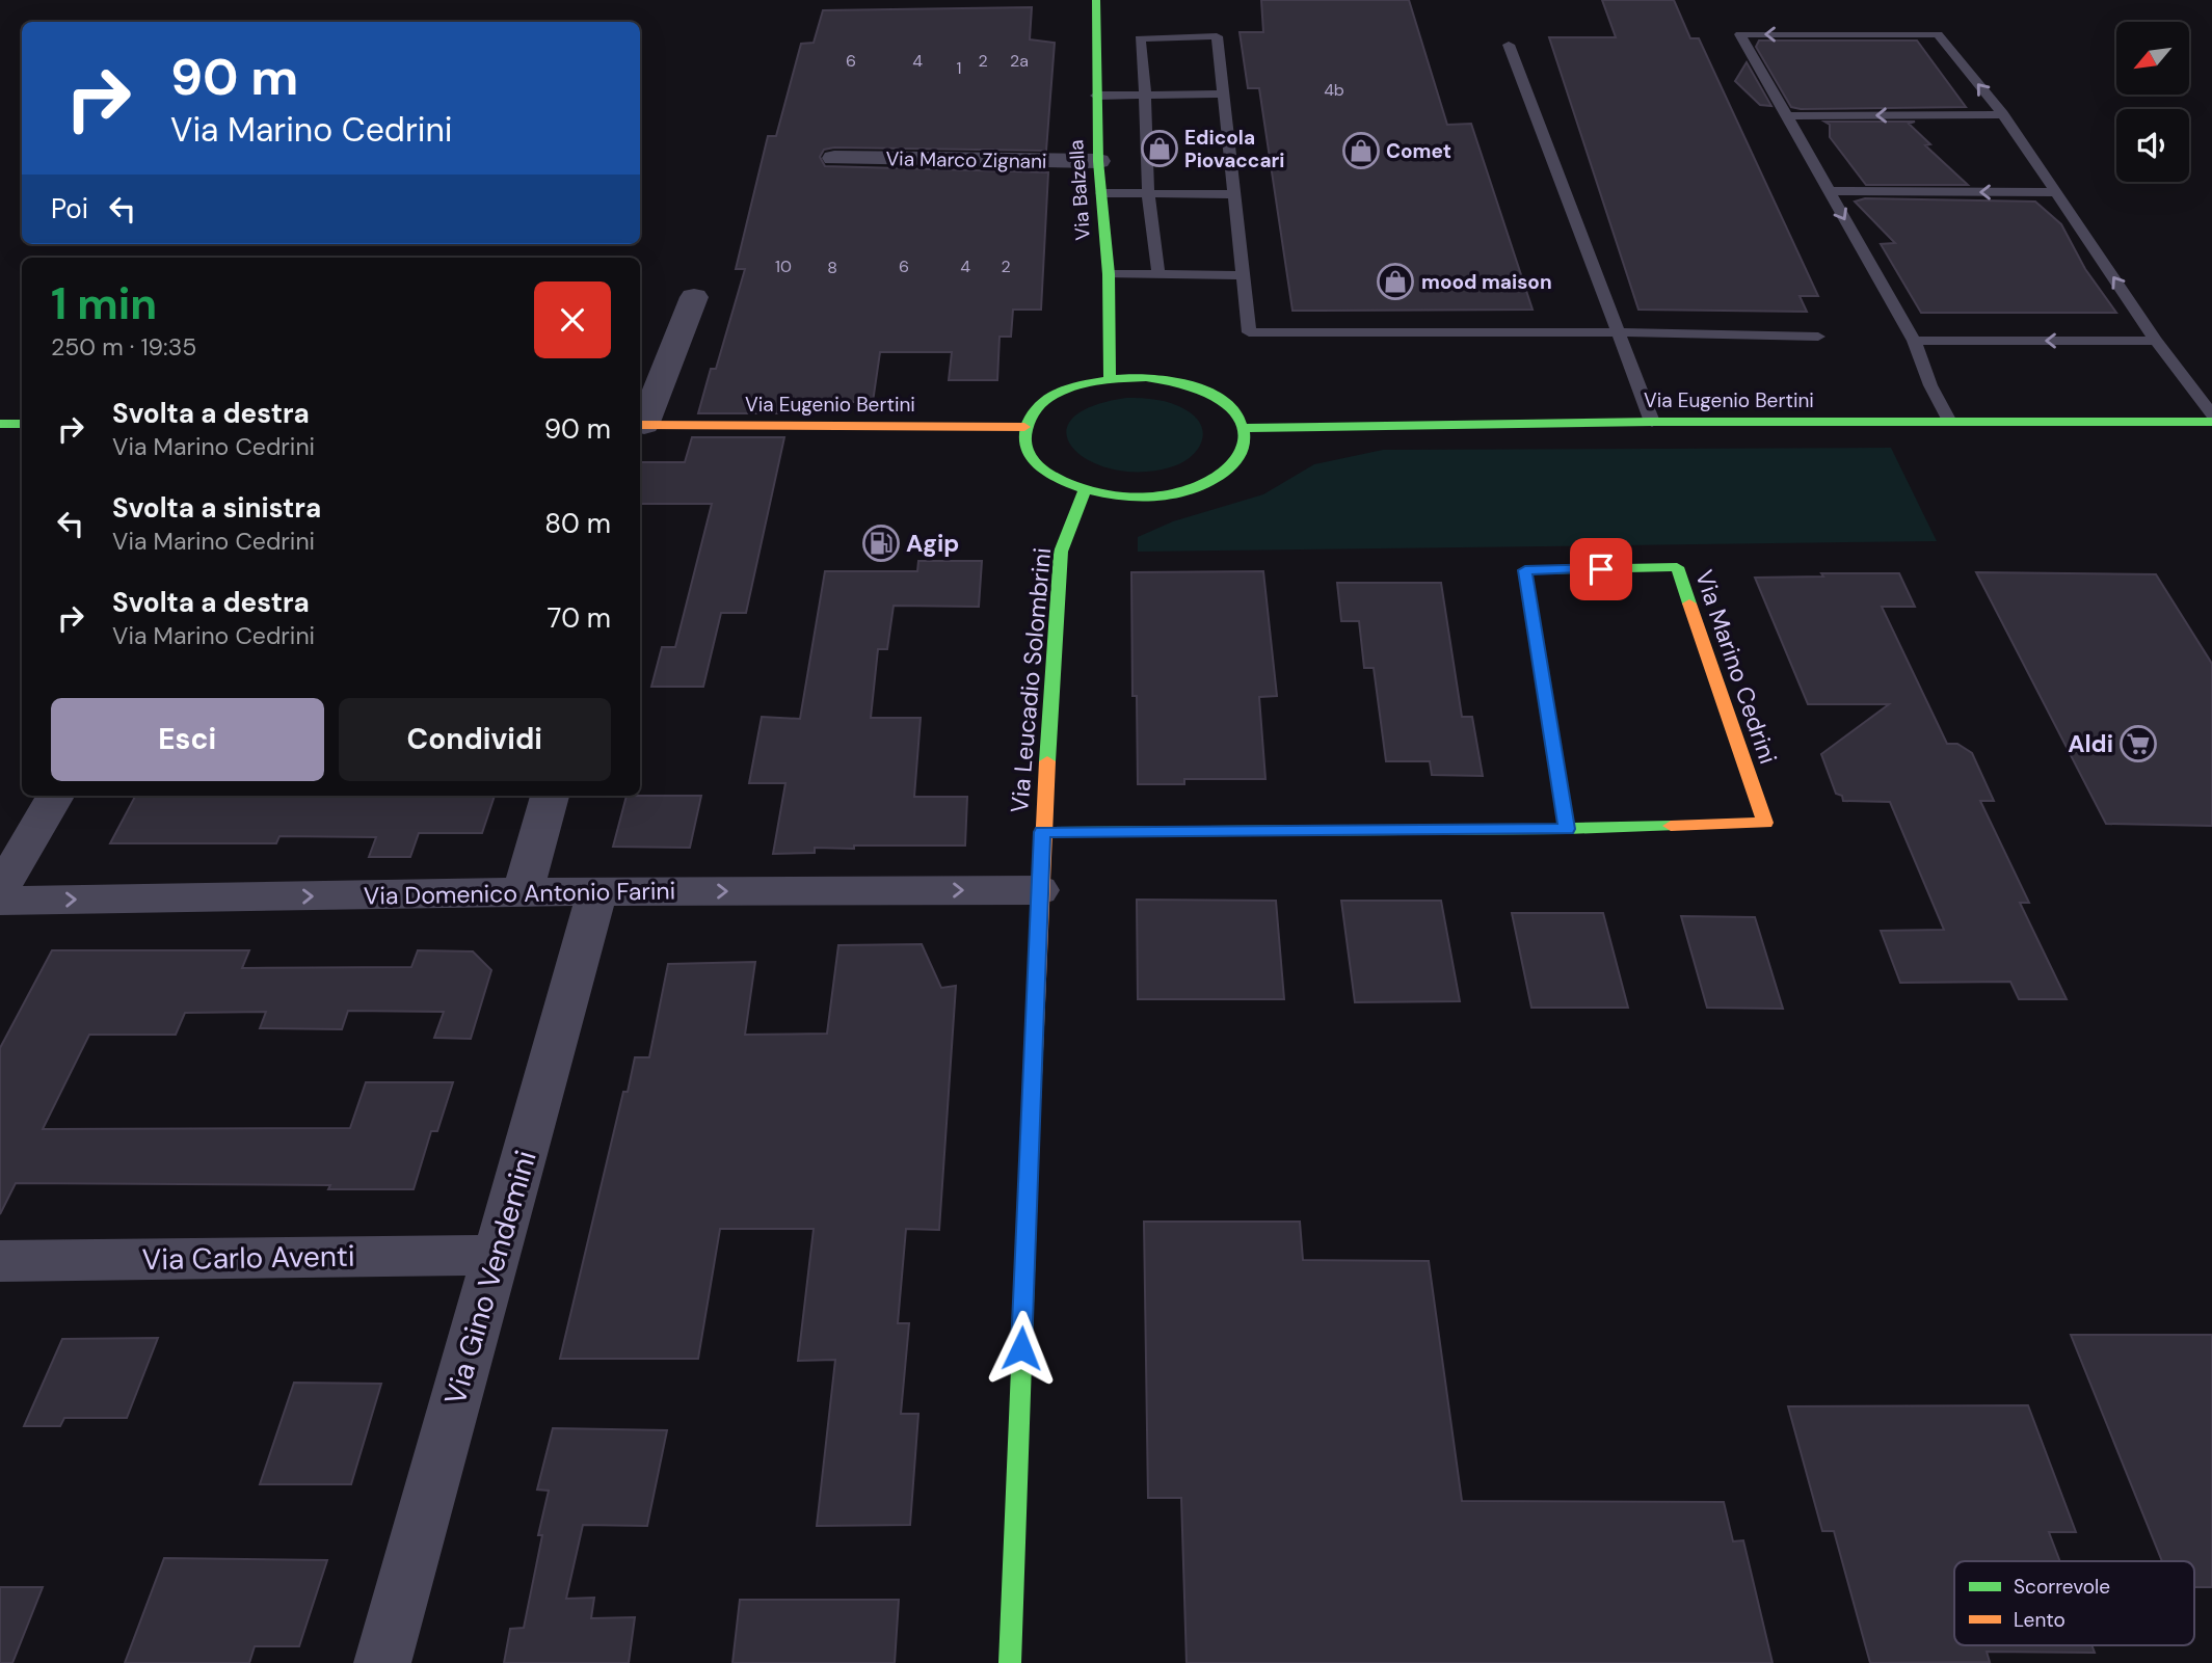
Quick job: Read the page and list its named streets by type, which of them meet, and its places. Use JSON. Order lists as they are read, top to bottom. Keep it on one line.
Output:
{"streets":{"street":["Via Marco Zignani","Via Balzella","Via Eugenio Bertini","Via Marino Cedrini","Via Leucadio Solombrini","Via Domenico Antonio Farini","Via Carlo Aventi","Via Gino Vendemini"]},"crossings":[["Via Marco Zignani","Via Balzella"],["Via Balzella","Via Eugenio Bertini"],["Via Balzella","Via Leucadio Solombrini"],["Via Eugenio Bertini","Via Leucadio Solombrini"],["Via Marino Cedrini","Via Leucadio Solombrini"],["Via Leucadio Solombrini","Via Domenico Antonio Farini"],["Via Domenico Antonio Farini","Via Gino Vendemini"],["Via Carlo Aventi","Via Gino Vendemini"]],"one_way":["Via Domenico Antonio Farini"],"places":{"shop":["Edicola Piovaccari","Comet","mood maison"],"fuel station":["Agip"],"supermarket":["Aldi"]},"house_numbers":["6","4","2","2a","1","4b","10","6","4","2","8"],"legend":["Scorrevole","Lento"],"north":"bottom left","page":{"turn":["90 m","Via Marino Cedrini"],"then":"Poi","heading":["1 min","250 m · 19:35"],"list":[{"name":"Svolta a destra","note":"Via Marino Cedrini","value":"90 m"},{"name":"Svolta a sinistra","note":"Via Marino Cedrini","value":"80 m"},{"name":"Svolta a destra","note":"Via Marino Cedrini","value":"70 m"}],"buttons":["Esci","Condividi"]}}
